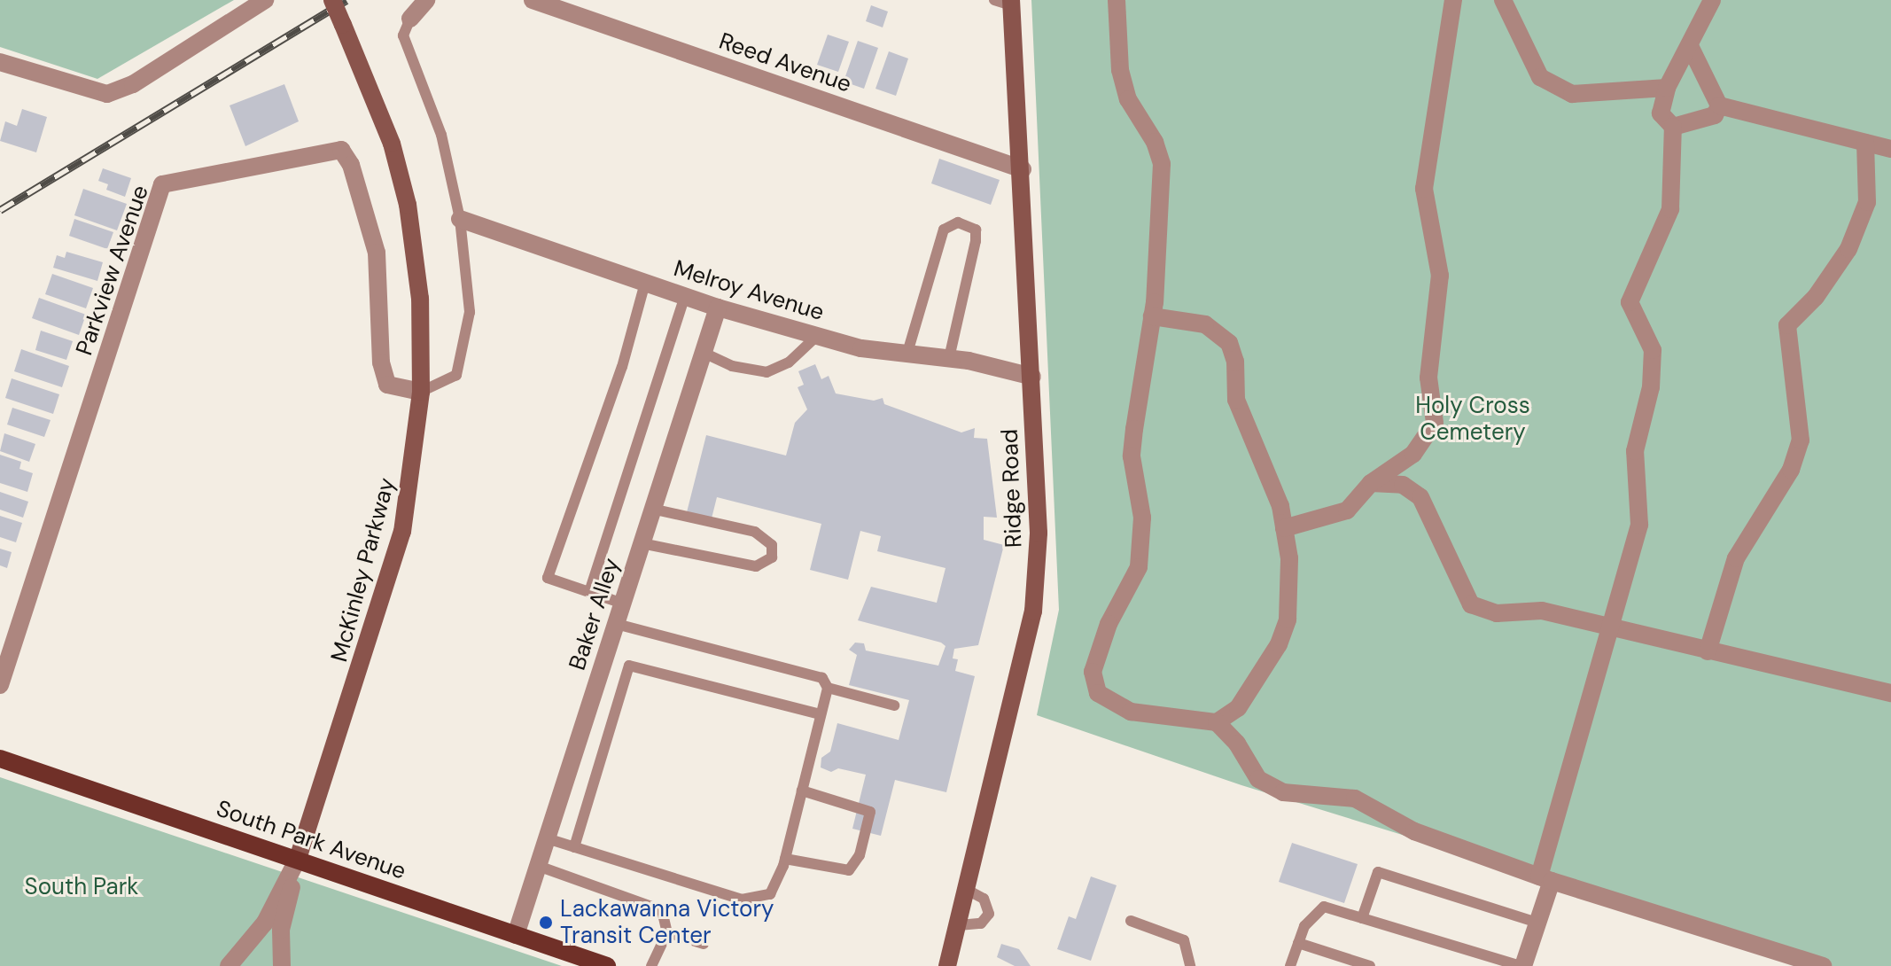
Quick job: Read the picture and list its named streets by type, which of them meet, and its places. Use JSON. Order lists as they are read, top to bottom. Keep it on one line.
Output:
{"streets":{"main road":["Ridge Road","McKinley Parkway","South Park Avenue"],"street":["Reed Avenue","Parkview Avenue","Melroy Avenue","Baker Alley"]},"crossings":[["Reed Avenue","Ridge Road"],["Parkview Avenue","McKinley Parkway"],["Melroy Avenue","Ridge Road"],["Melroy Avenue","Baker Alley"],["McKinley Parkway","South Park Avenue"],["Baker Alley","South Park Avenue"]],"parks":["Holy Cross Cemetery","South Park"],"places":["Lackawanna Victory Transit Center"]}
